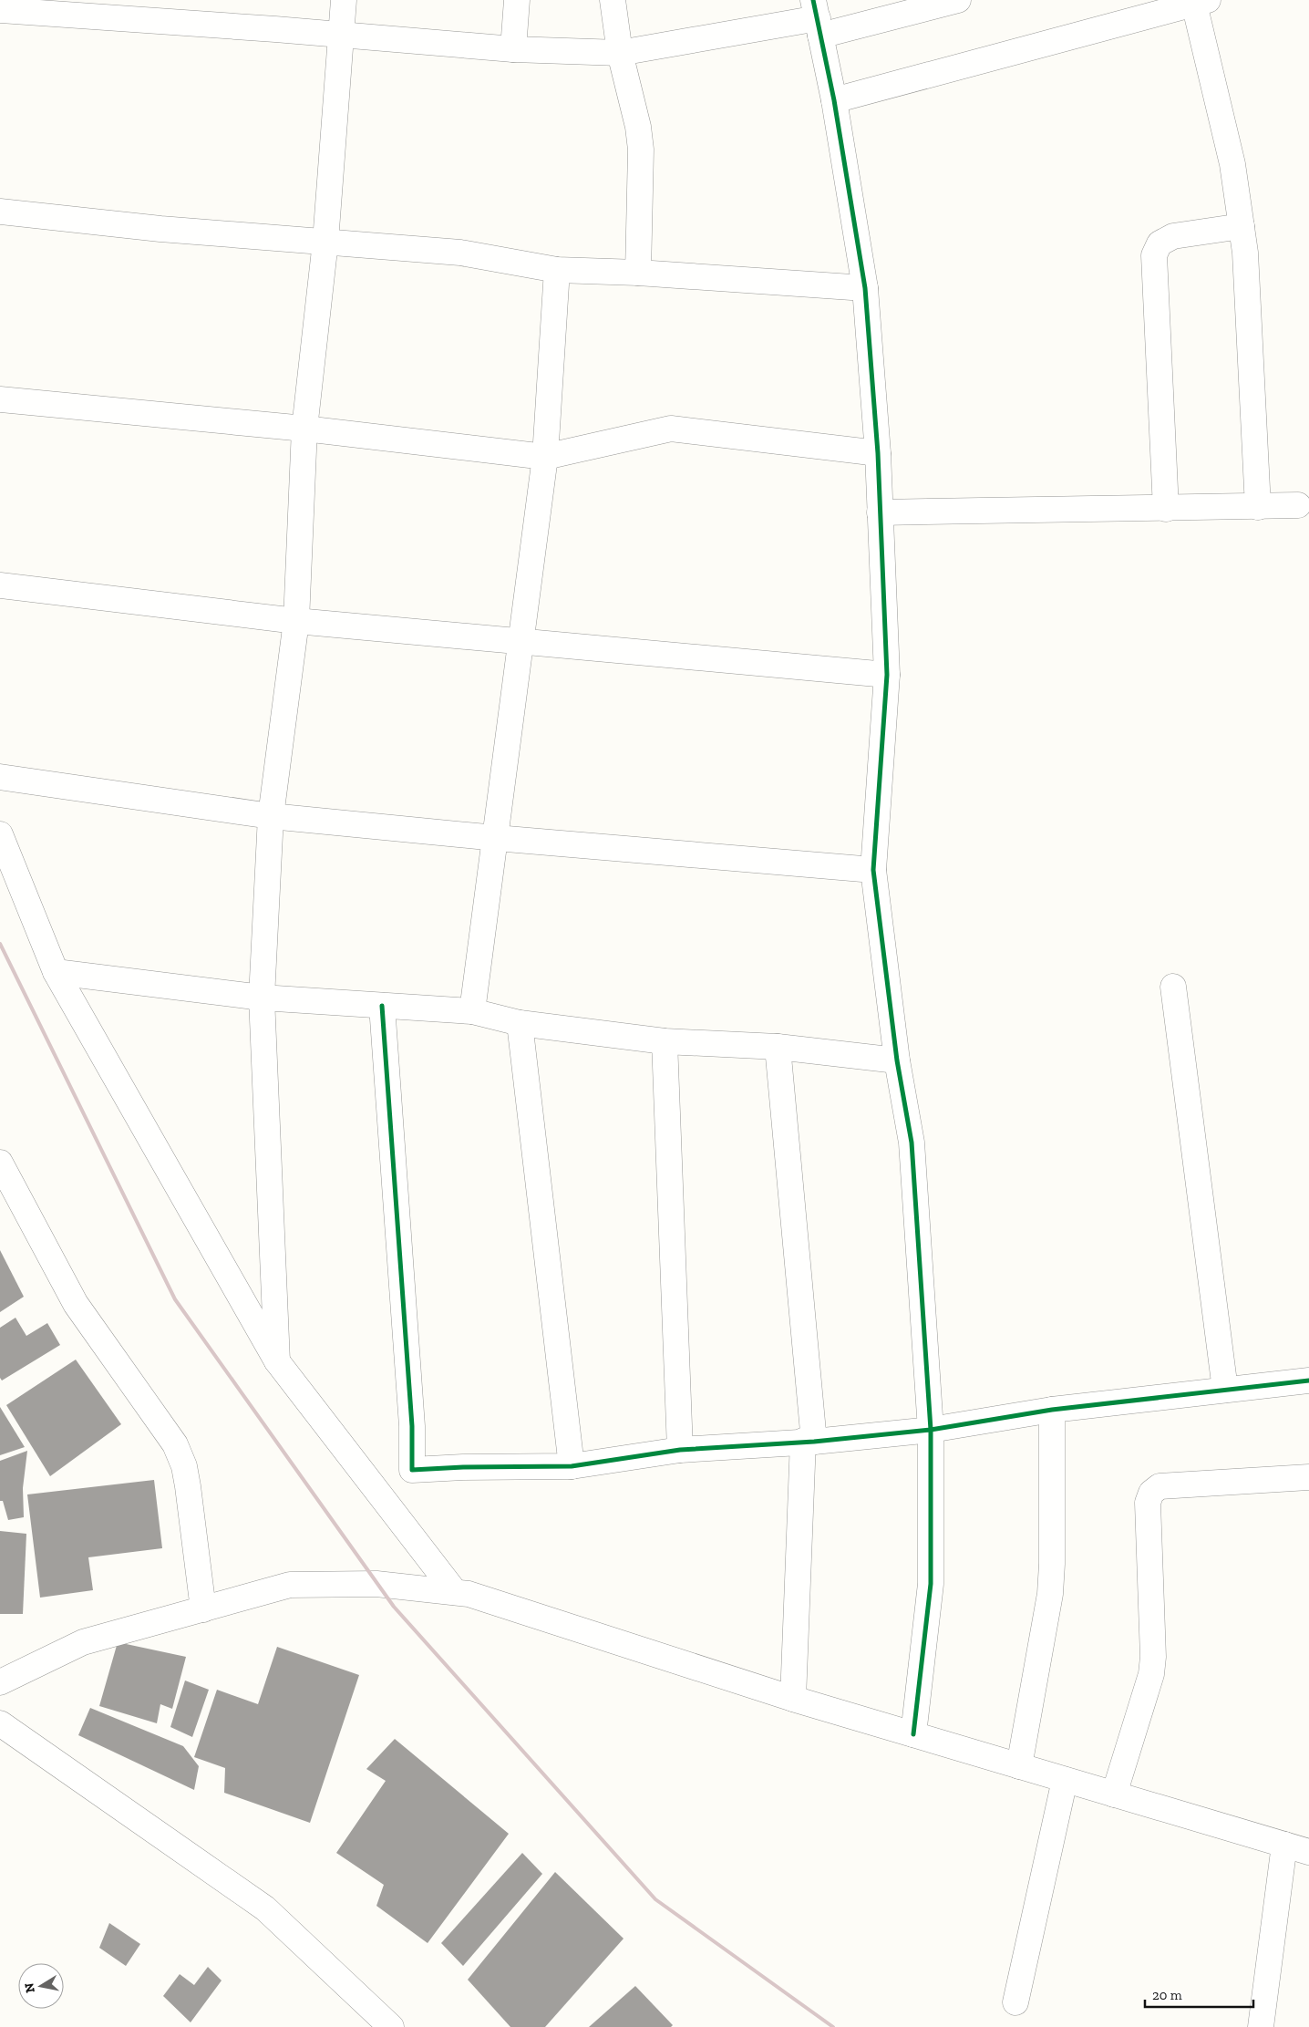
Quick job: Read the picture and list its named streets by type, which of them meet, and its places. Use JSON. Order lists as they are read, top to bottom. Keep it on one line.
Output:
{"scale_bar":"20 m","north":"left"}
